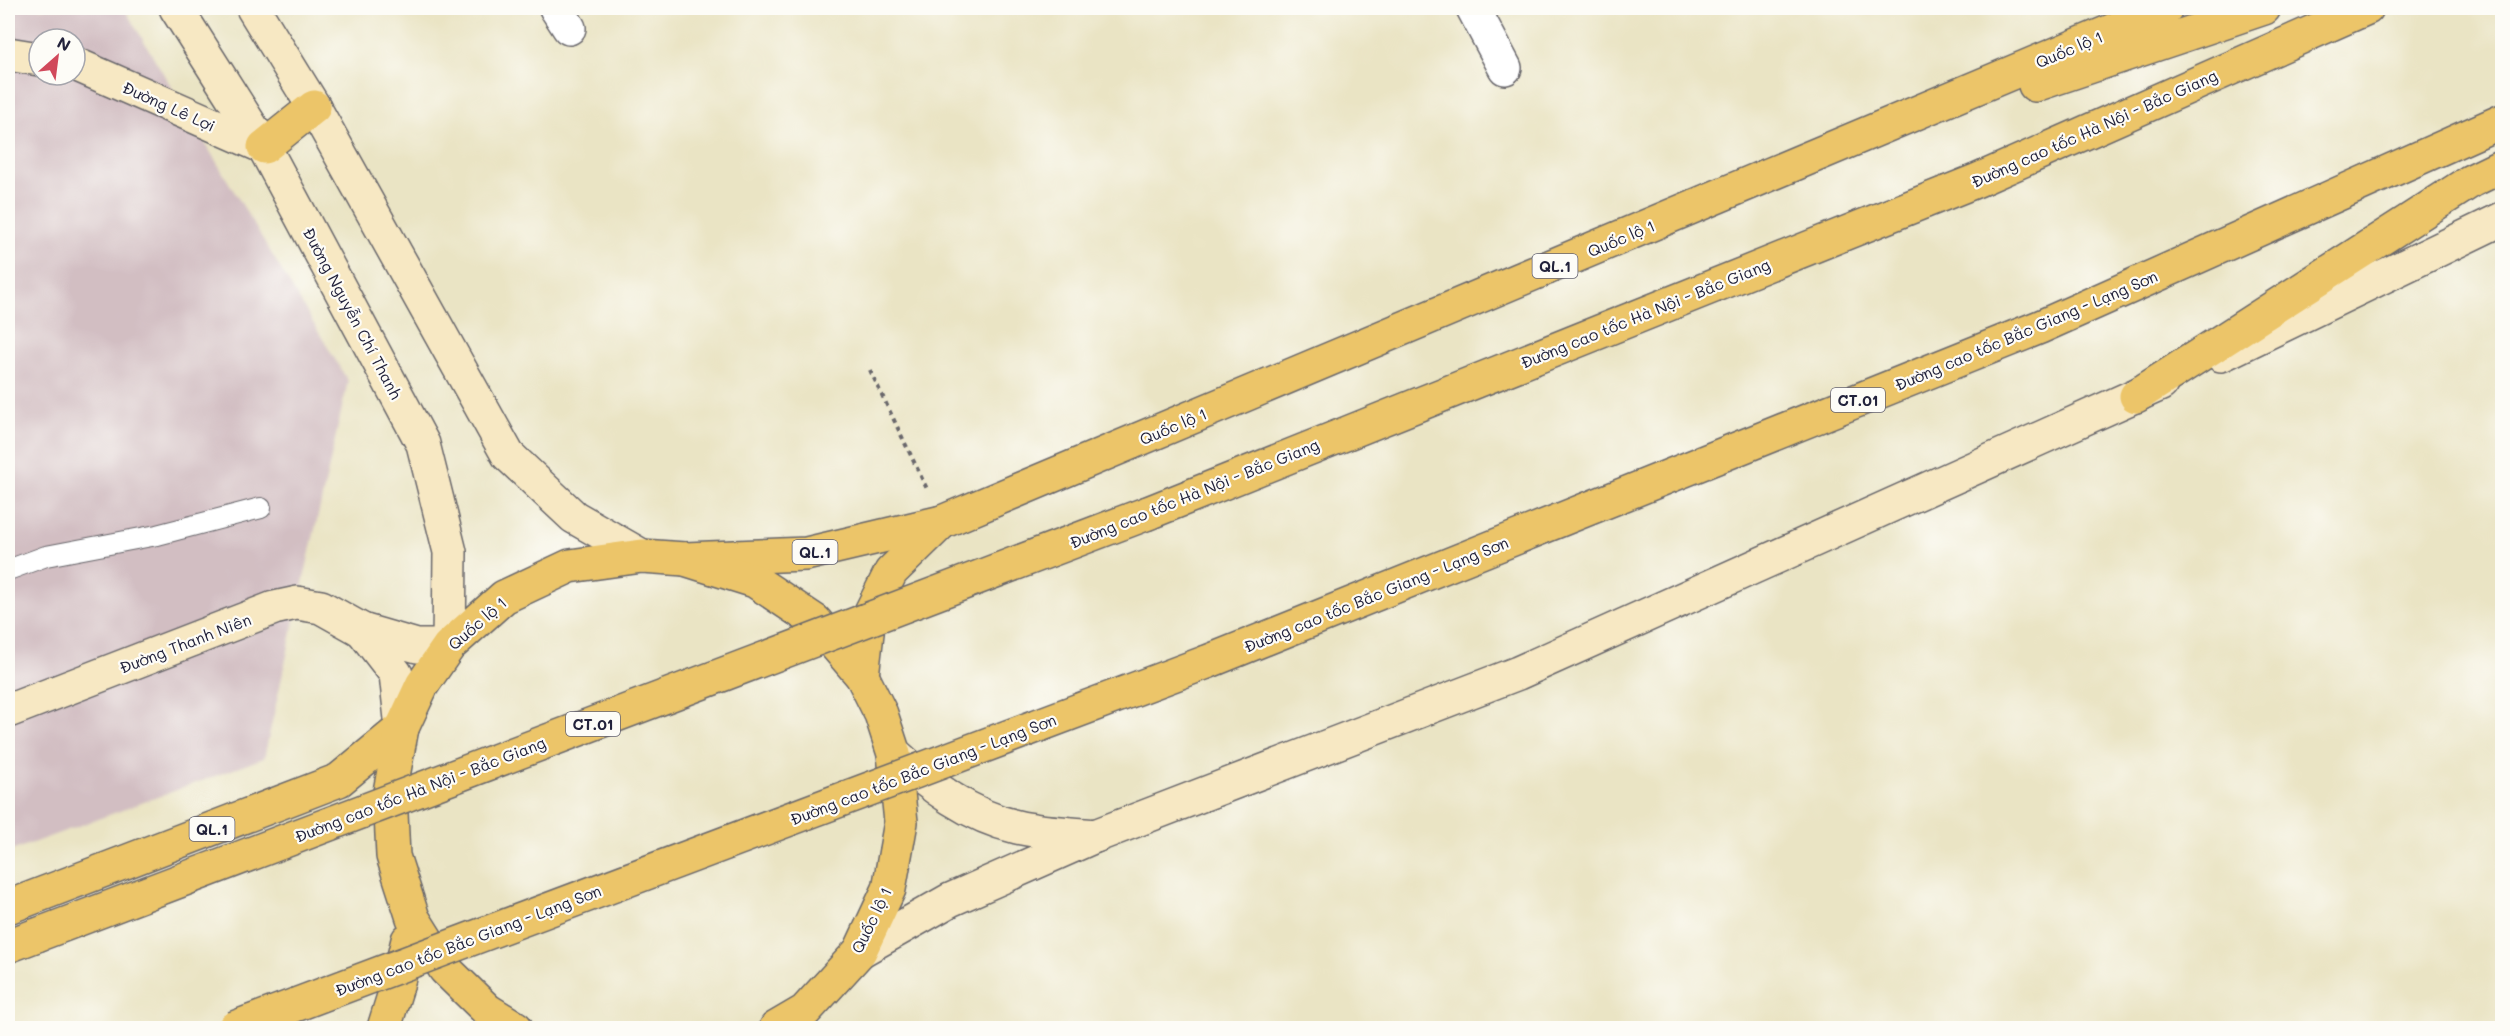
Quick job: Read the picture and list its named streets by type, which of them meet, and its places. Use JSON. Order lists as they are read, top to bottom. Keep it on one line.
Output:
{"streets":{"main road":["Quốc lộ 1","Đường cao tốc Hà Nội - Bắc Giang","QL.1","Đường cao tốc Bắc Giang - Lạng Sơn","CT.01"],"street":["Đường Lê Lợi","Đường Nguyễn Chí Thanh","Đường Thanh Niên"]},"crossings":[["Quốc lộ 1","QL.1"],["Quốc lộ 1","Đường Nguyễn Chí Thanh"],["Đường Lê Lợi","Đường Nguyễn Chí Thanh"]],"north":"top right"}
